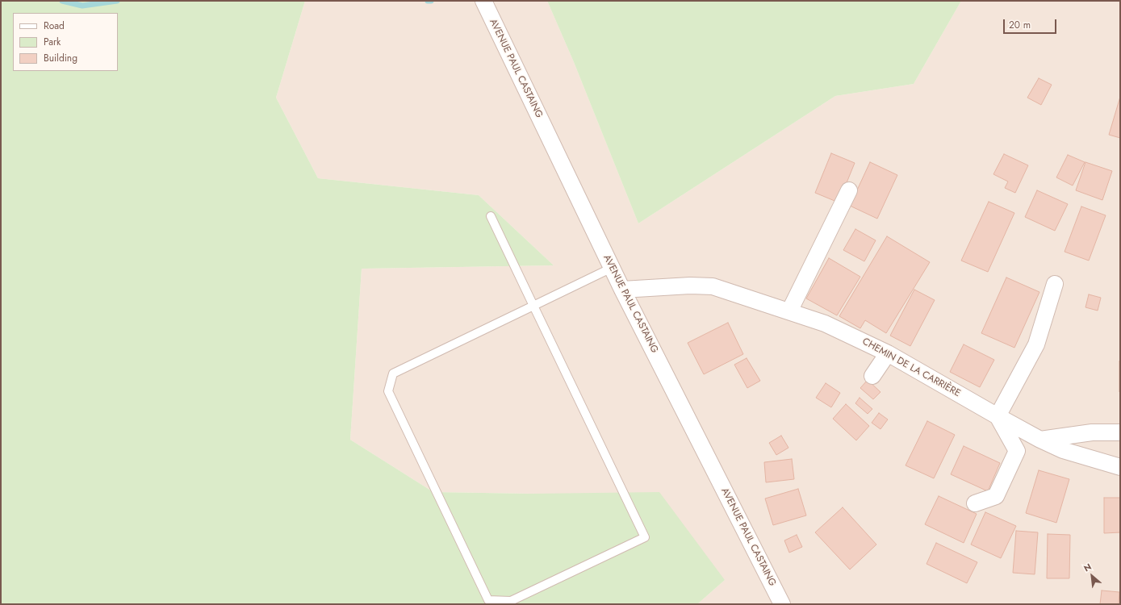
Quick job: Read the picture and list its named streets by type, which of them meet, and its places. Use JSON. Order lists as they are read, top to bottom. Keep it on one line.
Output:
{"streets":{"street":["AVENUE PAUL CASTAING","CHEMIN DE LA CARRIÈRE"]},"crossings":[["AVENUE PAUL CASTAING","CHEMIN DE LA CARRIÈRE"]],"legend":["Road","Park","Building"],"scale_bar":"20 m","north":"top left"}
